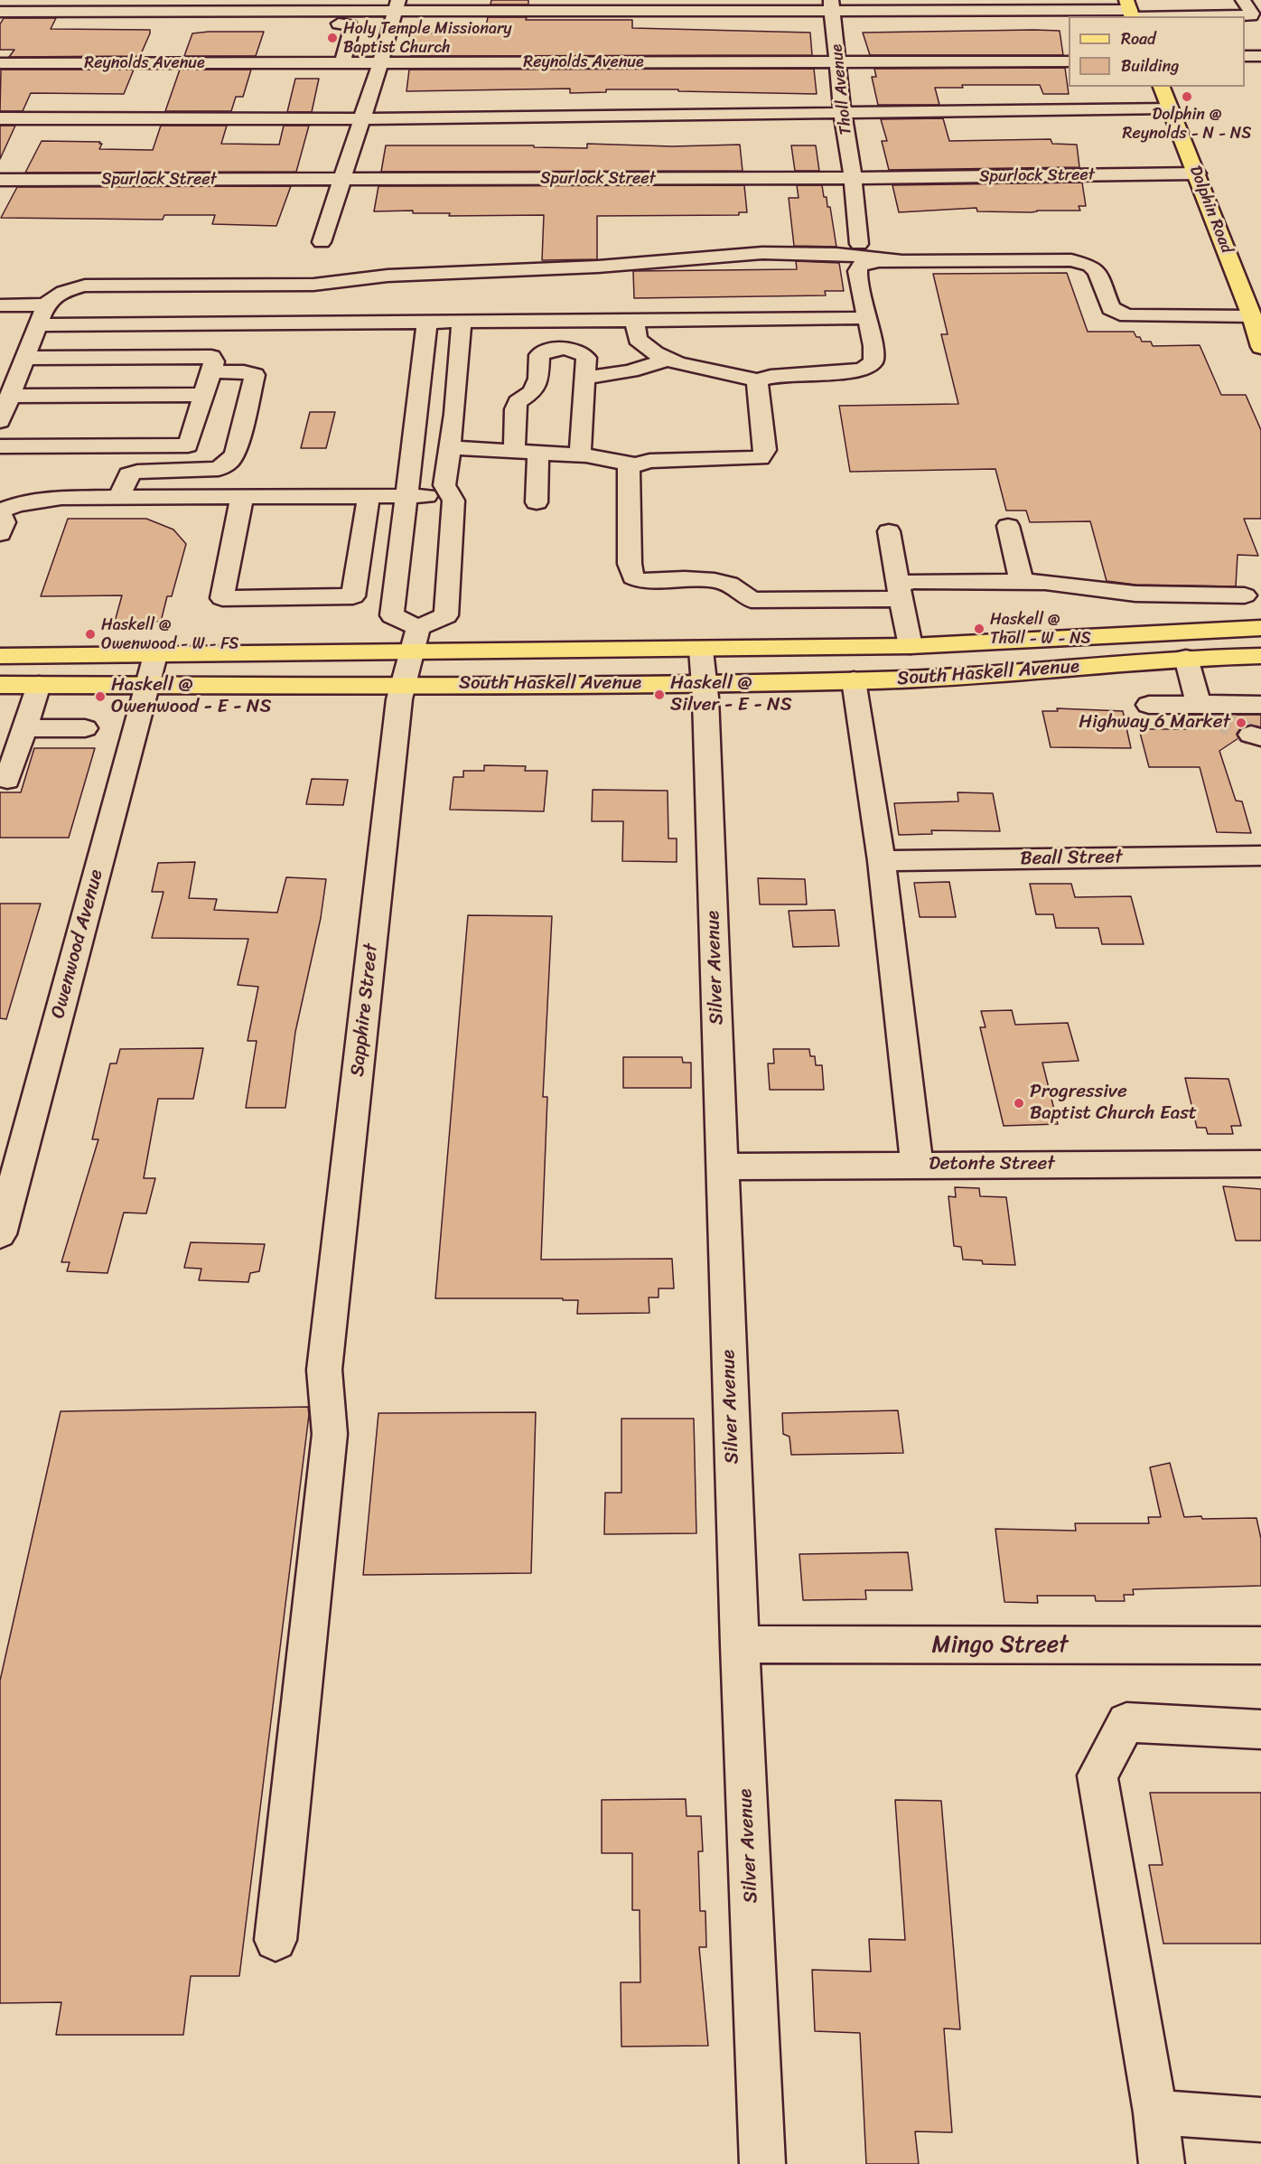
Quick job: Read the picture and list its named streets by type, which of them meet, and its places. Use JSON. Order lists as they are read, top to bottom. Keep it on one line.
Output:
{"streets":{"main road":["Dolphin Road","South Haskell Avenue"],"street":["Reynolds Avenue","Tholl Avenue","Spurlock Street","Beall Street","Owenwood Avenue","Silver Avenue","Sapphire Street","Detonte Street","Mingo Street"]},"crossings":[["Reynolds Avenue","Tholl Avenue"],["Tholl Avenue","Spurlock Street"],["Spurlock Street","Dolphin Road"],["South Haskell Avenue","Owenwood Avenue"],["South Haskell Avenue","Silver Avenue"],["South Haskell Avenue","Sapphire Street"],["Silver Avenue","Detonte Street"],["Silver Avenue","Mingo Street"]],"places":["Holy Temple Missionary Baptist Church","Dolphin @ Reynolds - N - NS","Haskell @ Tholl - W - NS","Haskell @ Owenwood - W - FS","Haskell @ Silver - E - NS","Haskell @ Owenwood - E - NS","Highway 6 Market","Progressive Baptist Church East"],"legend":["Road","Building"]}
